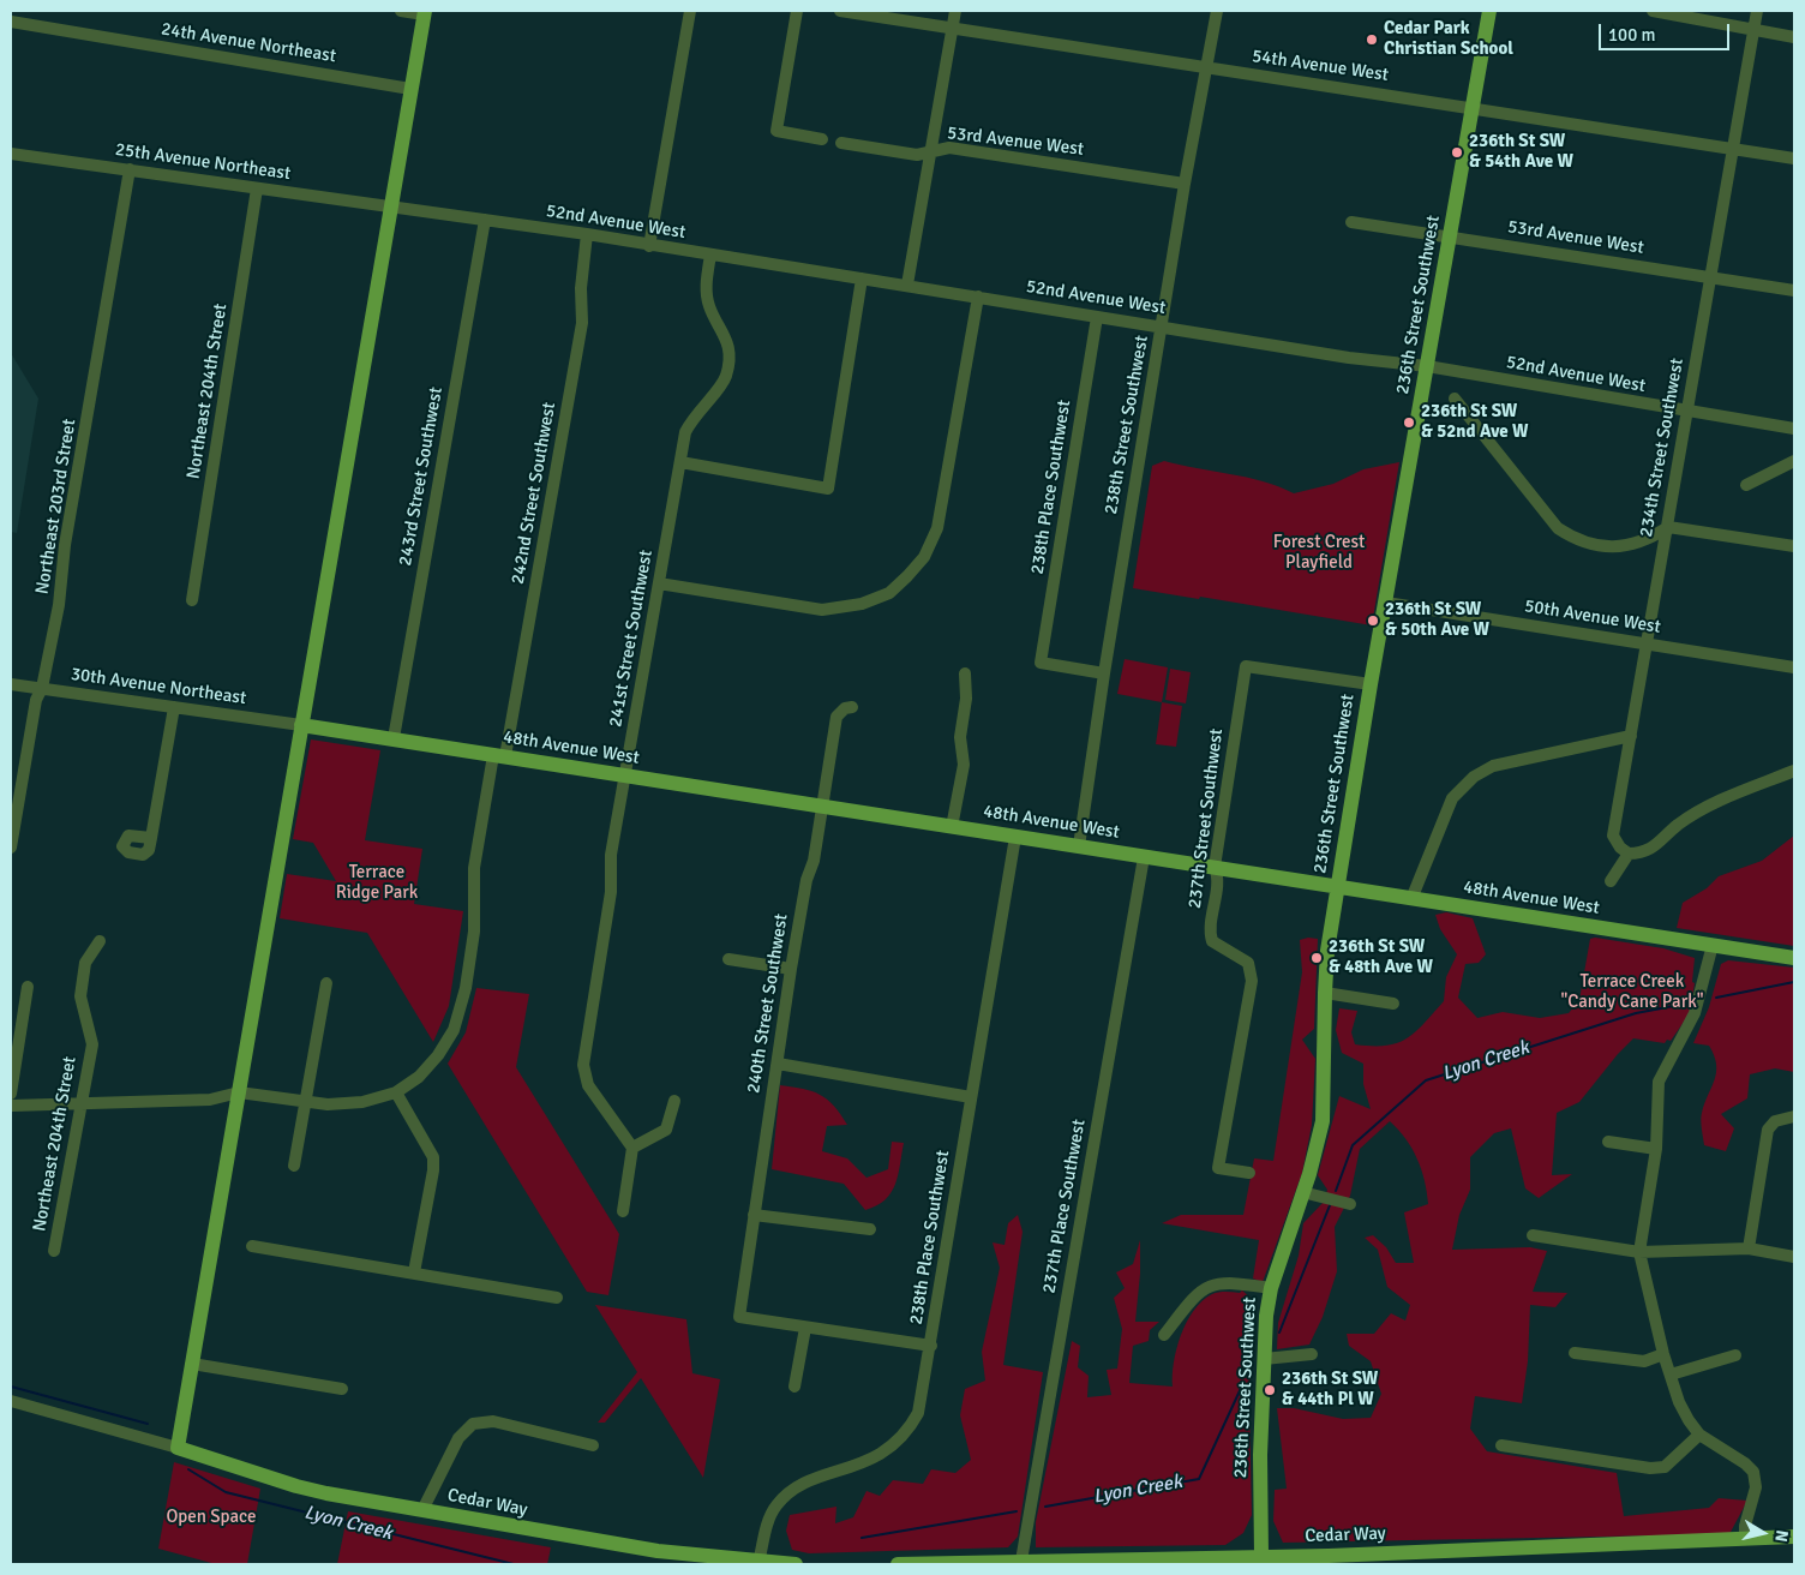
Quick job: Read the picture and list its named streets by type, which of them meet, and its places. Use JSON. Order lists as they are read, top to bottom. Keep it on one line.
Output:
{"streets":{"main road":["236th Street Southwest","48th Avenue West","Cedar Way"],"street":["24th Avenue Northeast","54th Avenue West","53rd Avenue West","25th Avenue Northeast","52nd Avenue West","Northeast 204th Street","238th Street Southwest","234th Street Southwest","243rd Street Southwest","238th Place Southwest","242nd Street Southwest","Northeast 203rd Street","50th Avenue West","241st Street Southwest","30th Avenue Northeast","237th Street Southwest","240th Street Southwest","237th Place Southwest"]},"crossings":[["54th Avenue West","236th Street Southwest"],["54th Avenue West","238th Street Southwest"],["54th Avenue West","234th Street Southwest"],["53rd Avenue West","236th Street Southwest"],["53rd Avenue West","238th Street Southwest"],["53rd Avenue West","234th Street Southwest"],["25th Avenue Northeast","52nd Avenue West"],["25th Avenue Northeast","Northeast 204th Street"],["25th Avenue Northeast","Northeast 203rd Street"],["52nd Avenue West","236th Street Southwest"],["52nd Avenue West","238th Street Southwest"],["52nd Avenue West","234th Street Southwest"],["52nd Avenue West","243rd Street Southwest"],["52nd Avenue West","238th Place Southwest"],["52nd Avenue West","242nd Street Southwest"],["52nd Avenue West","241st Street Southwest"],["236th Street Southwest","50th Avenue West"],["236th Street Southwest","48th Avenue West"],["236th Street Southwest","237th Street Southwest"],["236th Street Southwest","Cedar Way"],["238th Street Southwest","238th Place Southwest"],["238th Street Southwest","48th Avenue West"],["234th Street Southwest","50th Avenue West"],["243rd Street Southwest","48th Avenue West"],["238th Place Southwest","48th Avenue West"],["238th Place Southwest","Cedar Way"],["242nd Street Southwest","48th Avenue West"],["Northeast 203rd Street","30th Avenue Northeast"],["241st Street Southwest","48th Avenue West"],["30th Avenue Northeast","48th Avenue West"],["48th Avenue West","237th Street Southwest"],["48th Avenue West","240th Street Southwest"],["48th Avenue West","237th Place Southwest"],["237th Place Southwest","Cedar Way"]],"water":["Lyon Creek"],"parks":["Forest Crest Playfield","Terrace Ridge Park","Terrace Creek \"Candy Cane Park\"","Open Space"],"places":["Cedar Park Christian School","236th St SW & 54th Ave W","236th St SW & 52nd Ave W","236th St SW & 50th Ave W","236th St SW & 48th Ave W","236th St SW & 44th Pl W"],"scale_bar":"100 m","north":"right"}
